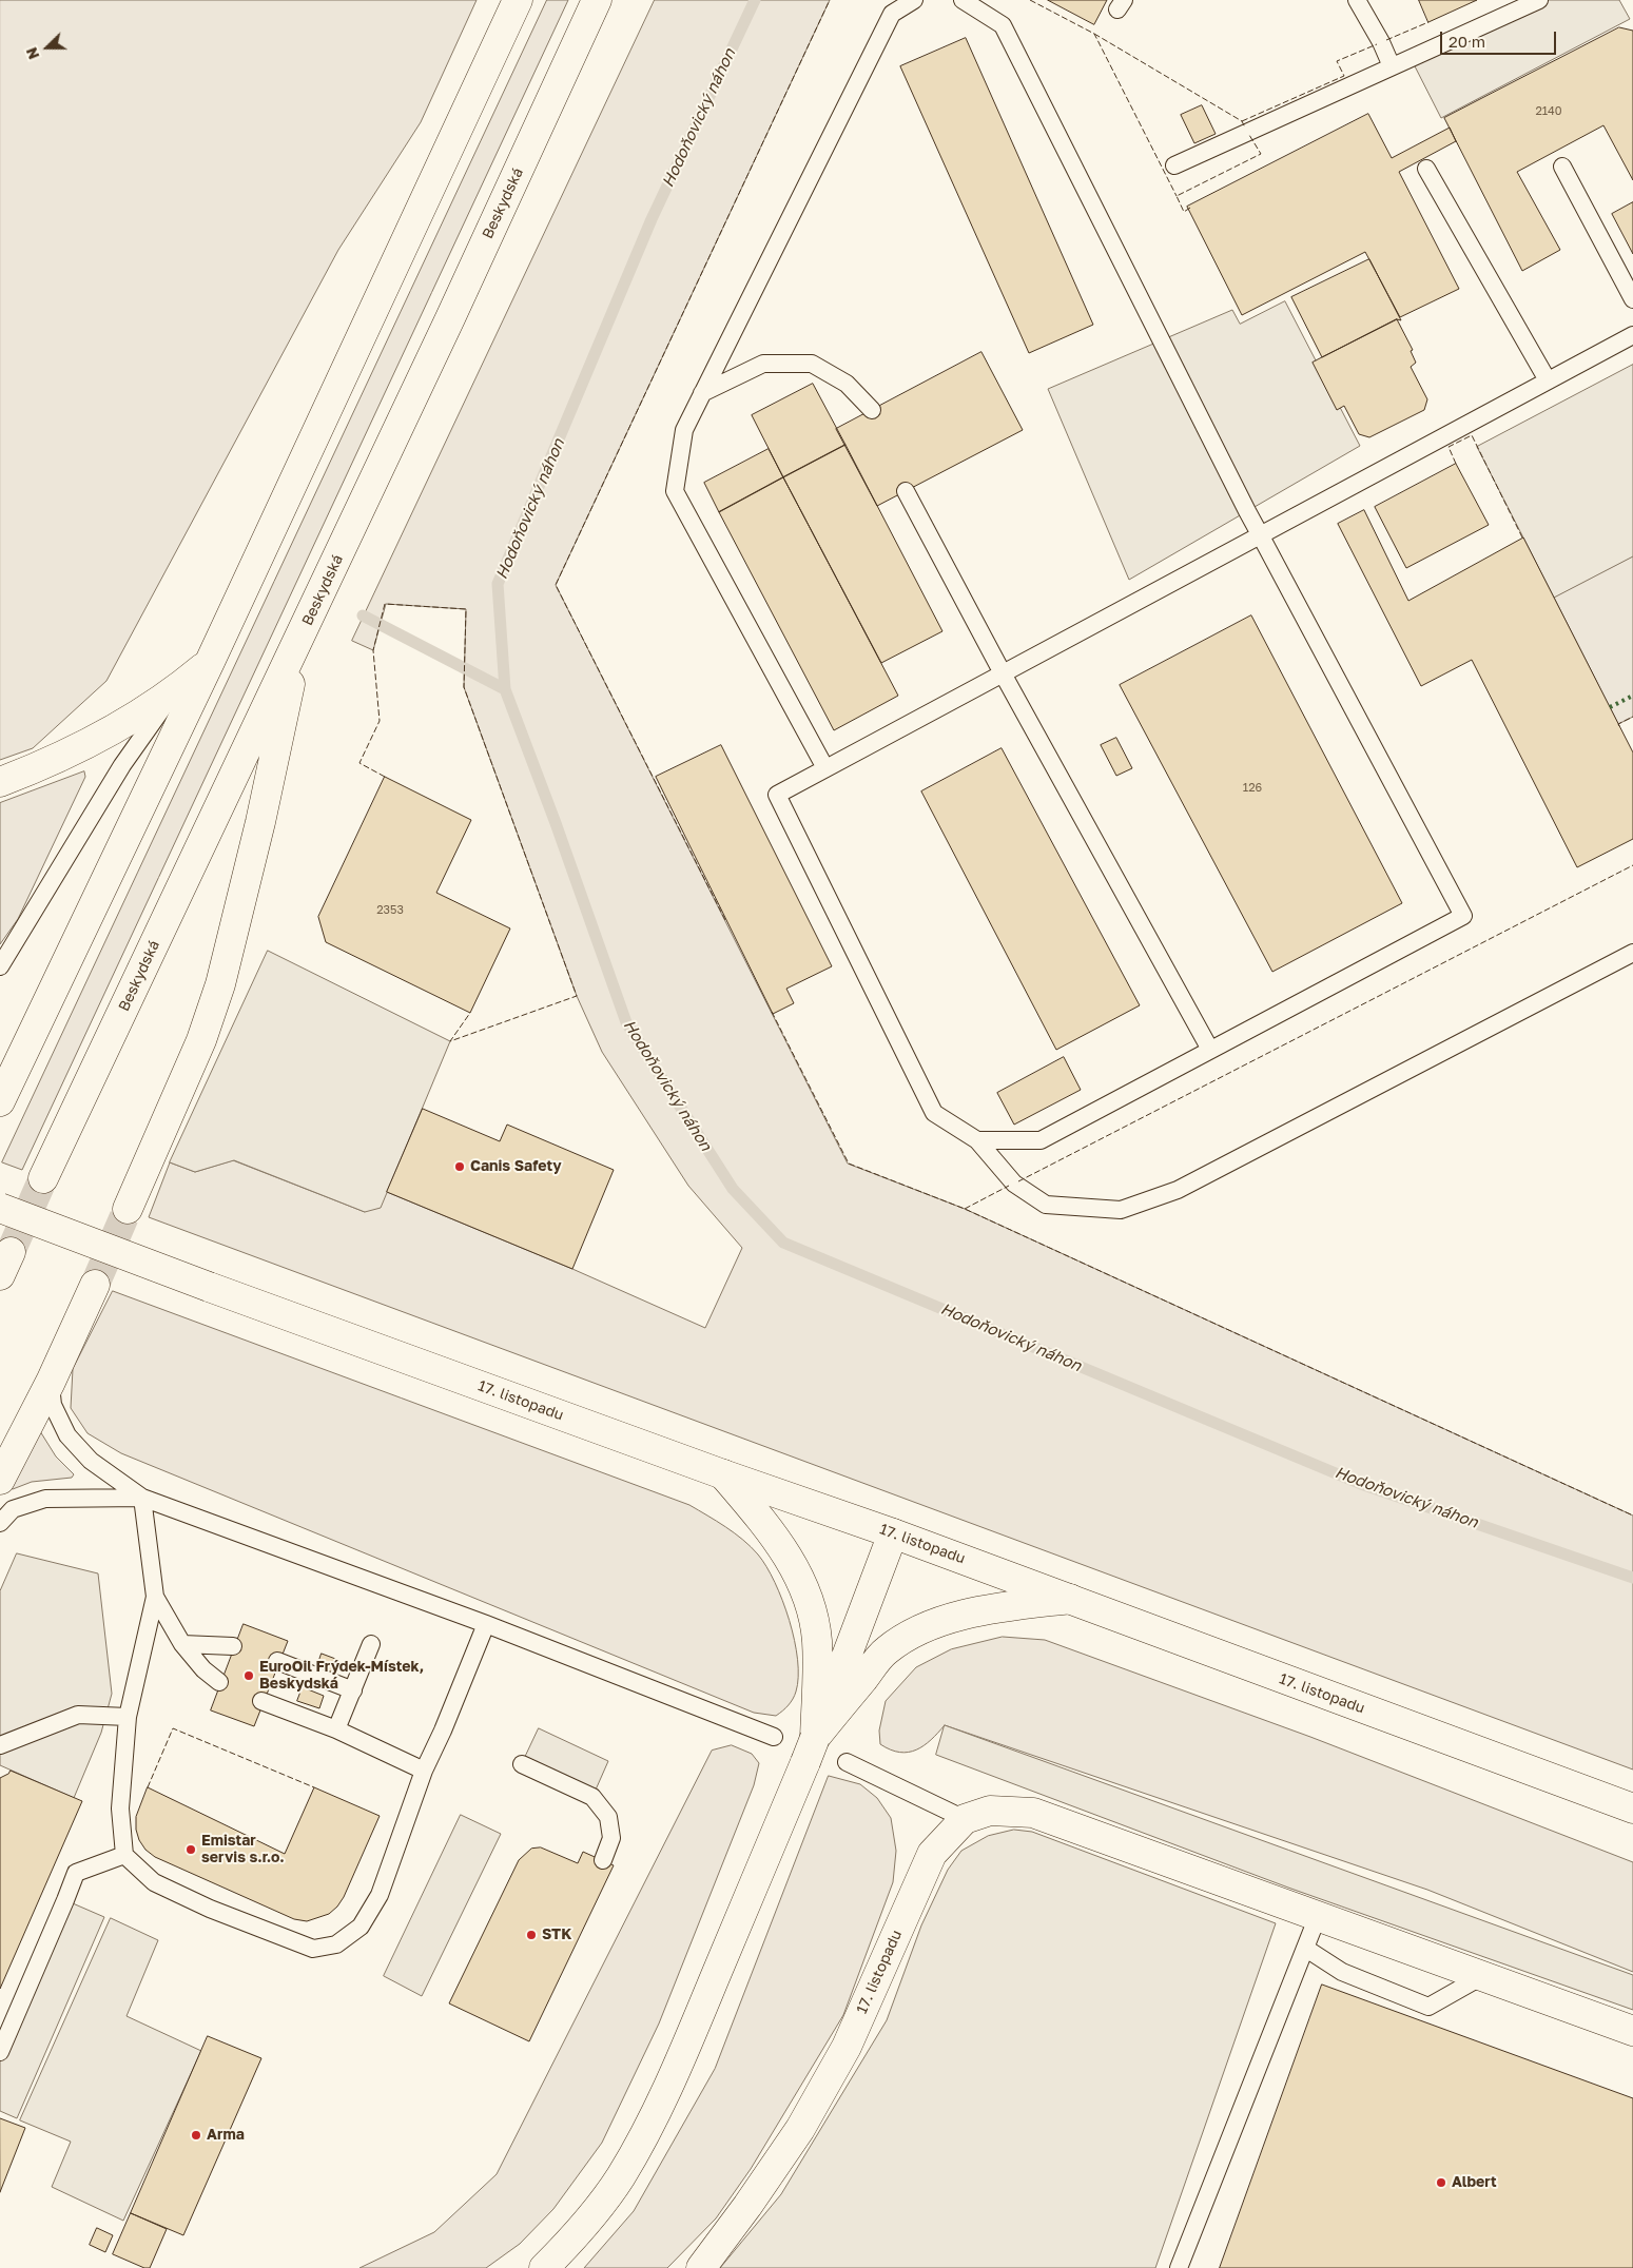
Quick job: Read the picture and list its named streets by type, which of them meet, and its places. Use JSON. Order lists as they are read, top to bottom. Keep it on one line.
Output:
{"streets":{"main road":["Beskydská","17. listopadu"]},"water":["Hodoňovický náhon"],"places":["Canis Safety","EuroOil Frýdek-Místek, Beskydská","Emistar servis s.r.o.","STK","Arma","Albert"],"house_numbers":["2140","126","2353"],"scale_bar":"20 m","north":"left"}
